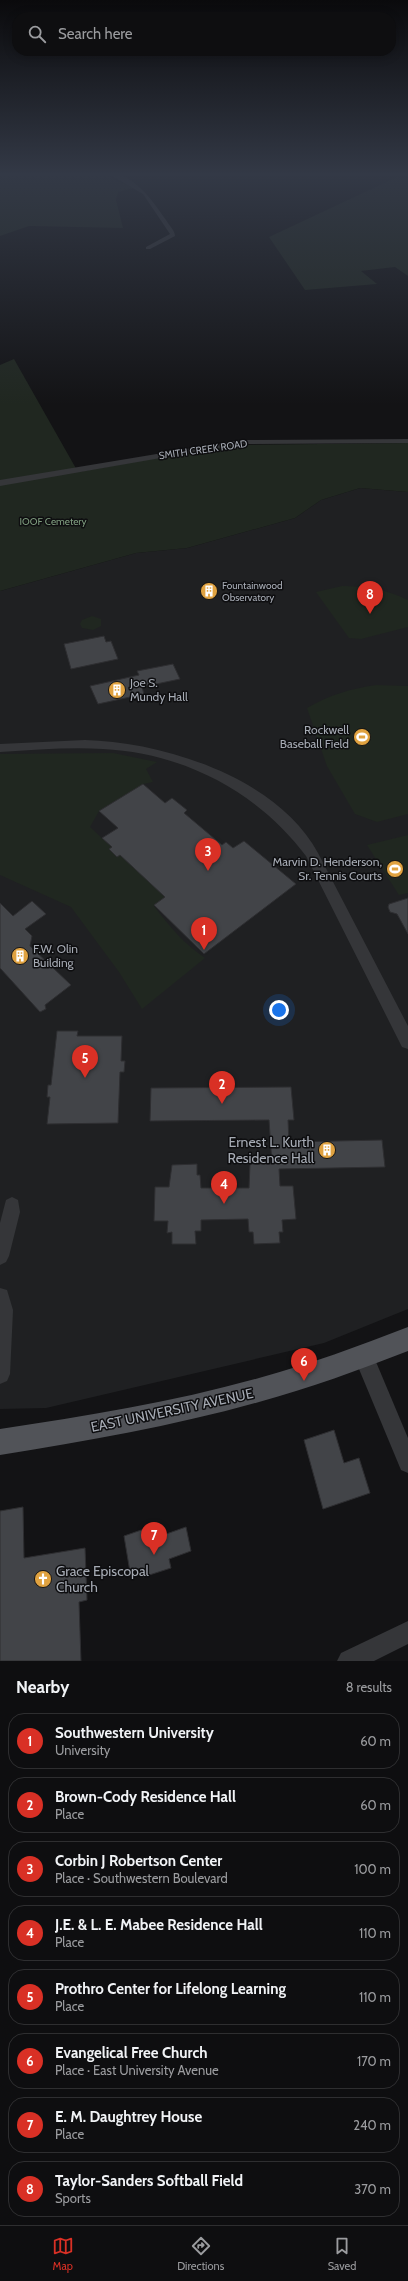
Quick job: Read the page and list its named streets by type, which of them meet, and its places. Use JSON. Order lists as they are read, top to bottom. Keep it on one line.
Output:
{"streets":{"main road":["EAST UNIVERSITY AVENUE"],"street":["SMITH CREEK ROAD"]},"parks":["IOOF Cemetery"],"places":{"building":["Fountainwood Observatory","Joe S. Mundy Hall","F.W. Olin Building","Ernest L. Kurth Residence Hall"],"sports":["Rockwell Baseball Field","Marvin D. Henderson, Sr. Tennis Courts"],"church":["Grace Episcopal Church"]},"page":{"search":"Search here","pins":["8","3","1","5","2","4","6","7"],"heading":["Nearby","8 results"],"list":[{"mark":"1","name":"Southwestern University","note":"University","value":"60 m"},{"mark":"2","name":"Brown-Cody Residence Hall","note":"Place","value":"60 m"},{"mark":"3","name":"Corbin J Robertson Center","note":"Place · Southwestern Boulevard","value":"100 m"},{"mark":"4","name":"J.E. & L. E. Mabee Residence Hall","note":"Place","value":"110 m"},{"mark":"5","name":"Prothro Center for Lifelong Learning","note":"Place","value":"110 m"},{"mark":"6","name":"Evangelical Free Church","note":"Place · East University Avenue","value":"170 m"},{"mark":"7","name":"E. M. Daughtrey House","note":"Place","value":"240 m"},{"mark":"8","name":"Taylor-Sanders Softball Field","note":"Sports","value":"370 m"}],"nav":["Map","Directions","Saved"]}}
